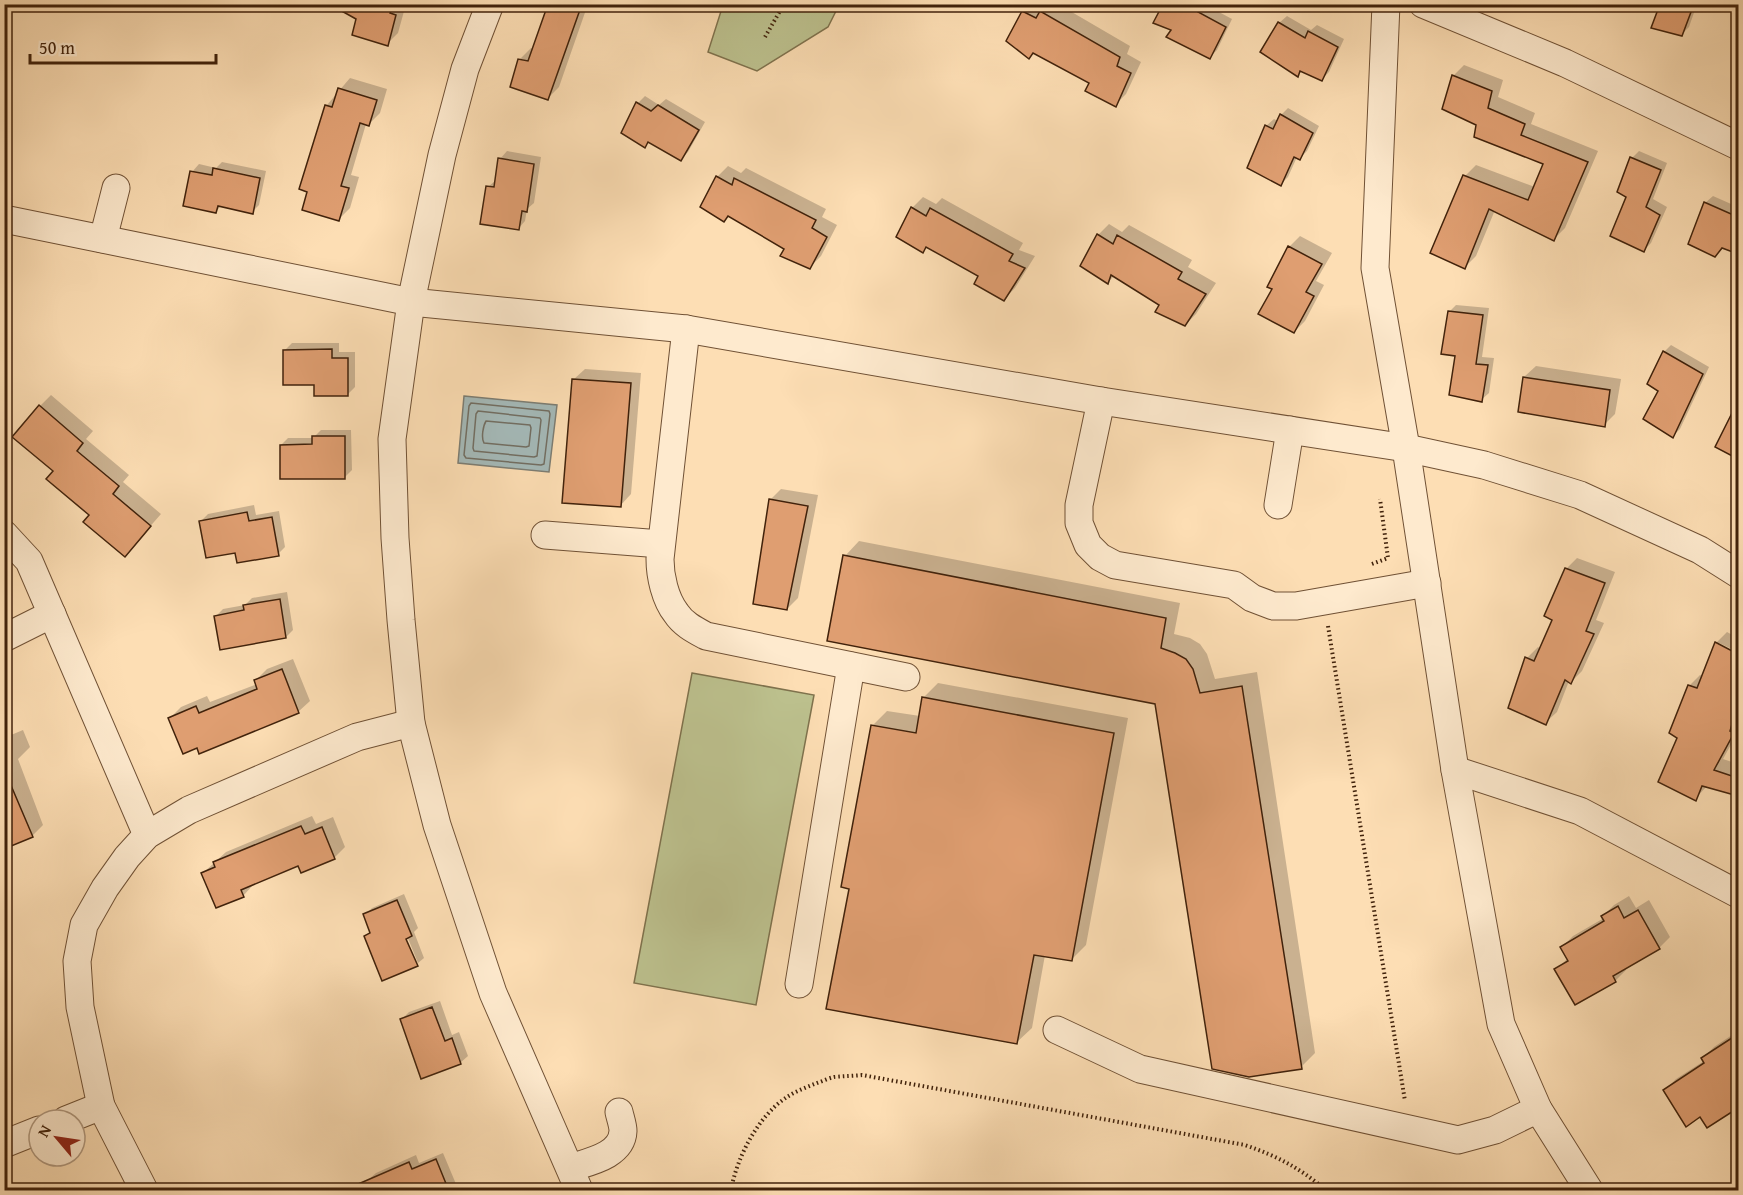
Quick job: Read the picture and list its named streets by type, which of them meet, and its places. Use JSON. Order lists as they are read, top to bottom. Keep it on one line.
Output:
{"scale_bar":"50 m","north":"top left"}
